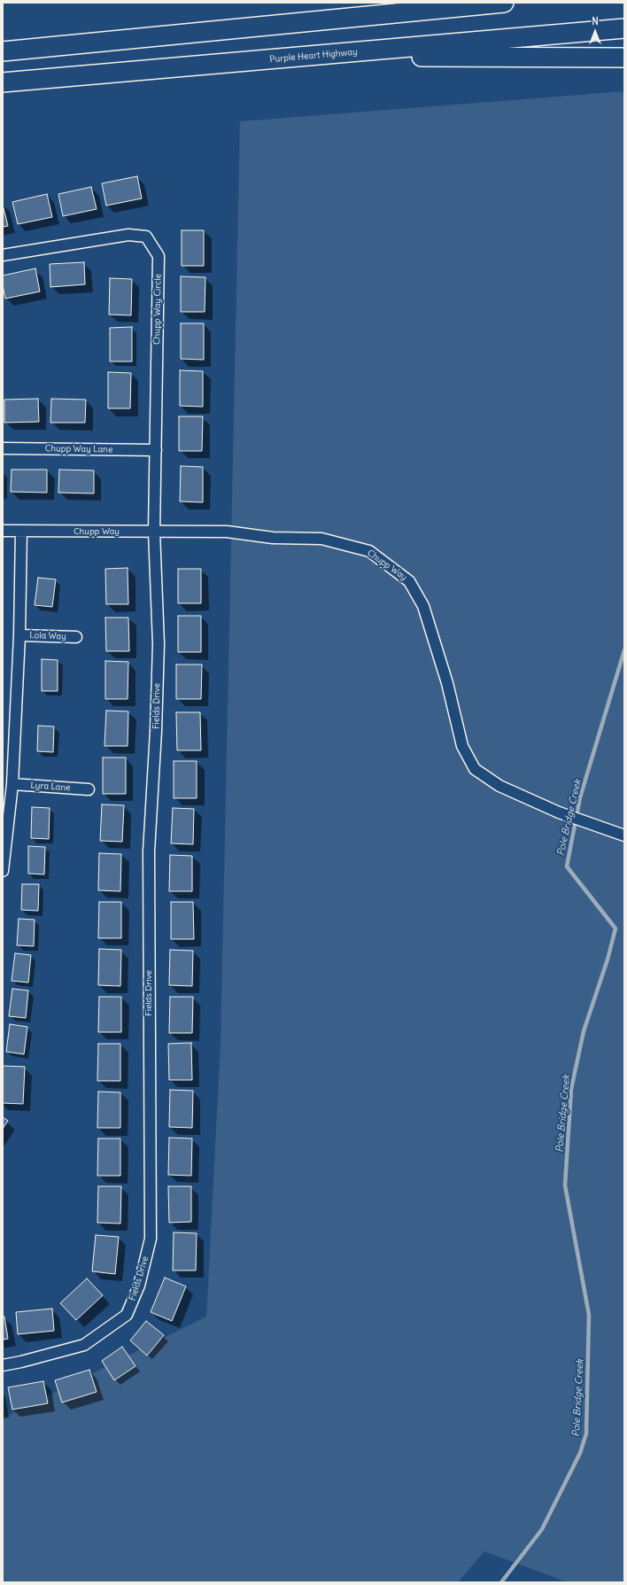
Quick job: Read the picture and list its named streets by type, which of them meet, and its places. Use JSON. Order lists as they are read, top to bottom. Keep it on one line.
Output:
{"streets":{"highway":["Purple Heart Highway"],"street":["Chupp Way Circle","Chupp Way Lane","Chupp Way","Lola Way","Fields Drive","Lyra Lane"]},"crossings":[["Chupp Way Circle","Chupp Way Lane"],["Chupp Way Circle","Chupp Way"],["Chupp Way Circle","Fields Drive"],["Chupp Way","Fields Drive"]],"water":["Pole Bridge Creek"],"north":"top"}
